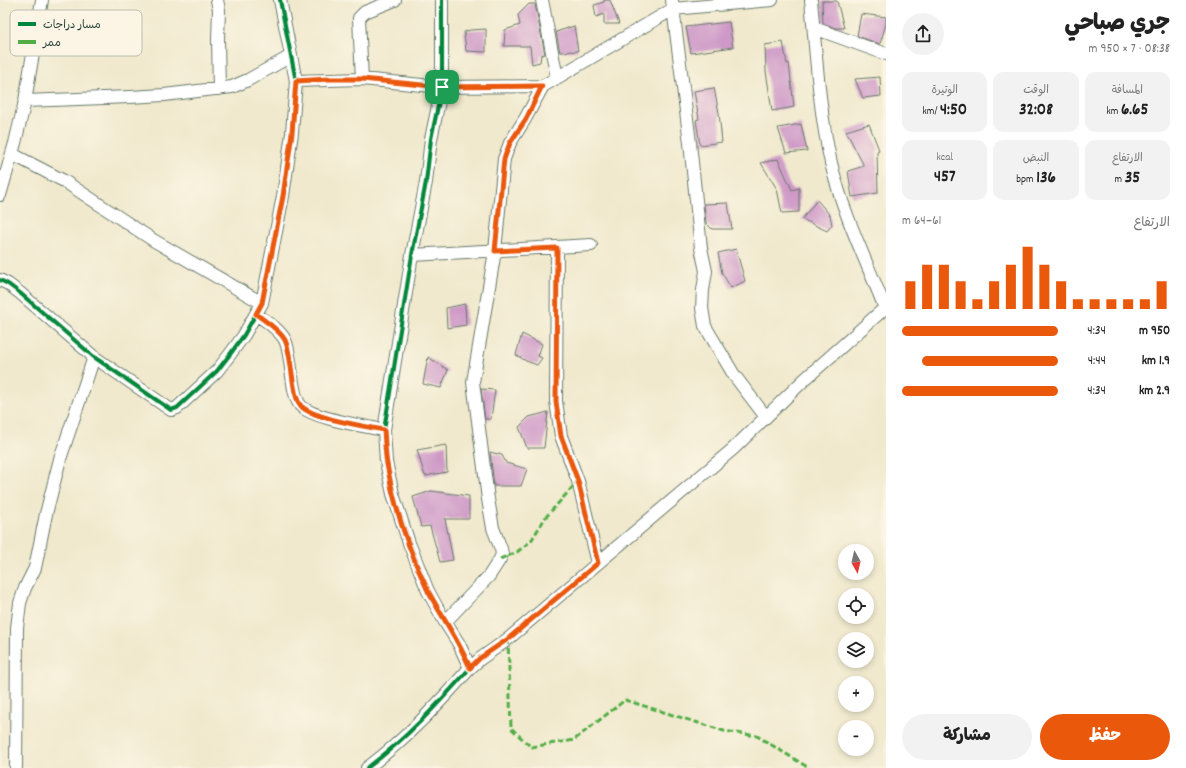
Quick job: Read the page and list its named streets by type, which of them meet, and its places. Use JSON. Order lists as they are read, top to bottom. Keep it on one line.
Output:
{"legend":["مسار دراجات","ممر"],"north":"bottom","page":{"heading":["جري صباحي","08:38 · 7 × 950 m"],"stats":[["المسافة","6.65 km"],["الوقت","32:08"],["الوتيرة","4:50 /km"],["الارتفاع","35 m"],["النبض","136 bpm"],["kcal","457"]],"chart":["الارتفاع","61–64 m"],"list":[{"name":"950 m","note":"4:34"},{"name":"1.9 km","note":"4:44"},{"name":"2.9 km","note":"4:34"}],"map_buttons":["+","−"],"buttons":["حفظ","مشاركة"]}}
